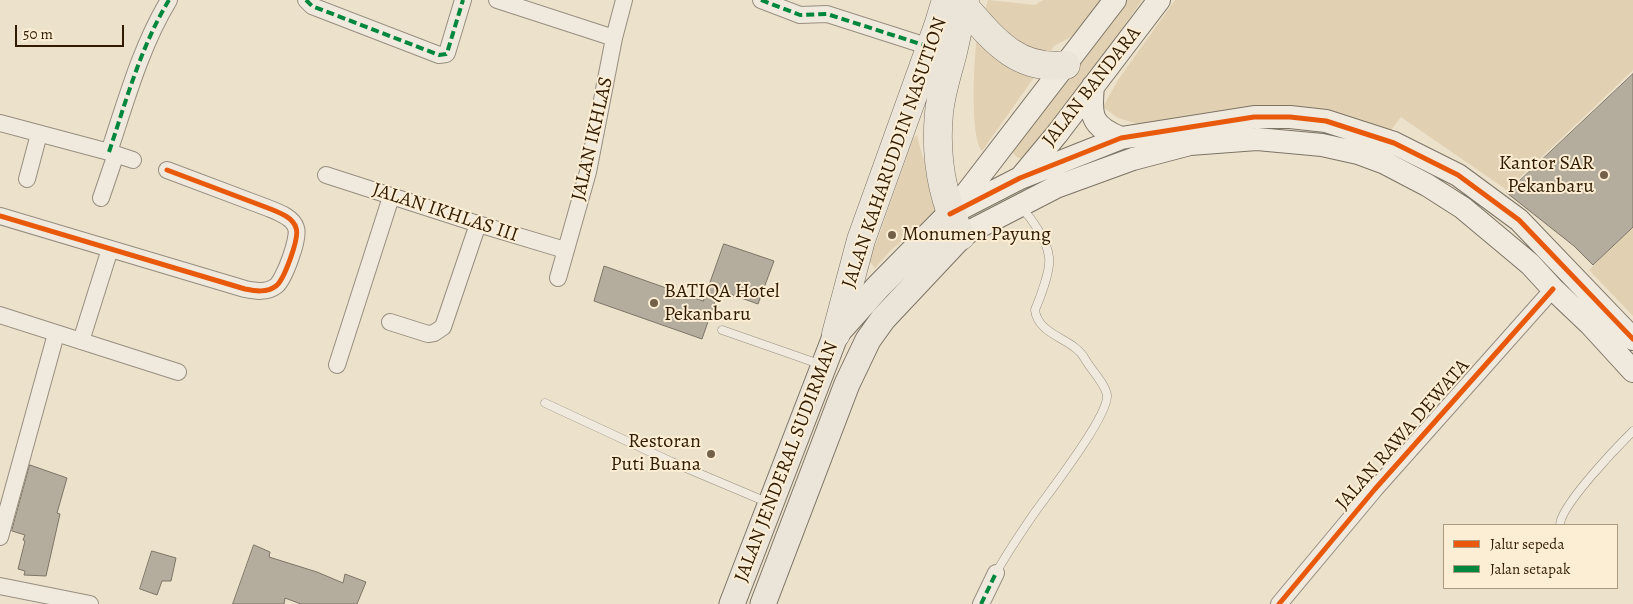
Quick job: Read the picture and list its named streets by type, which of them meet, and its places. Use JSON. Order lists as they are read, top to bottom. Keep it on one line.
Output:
{"streets":{"highway":["JALAN KAHARUDDIN NASUTION"],"main road":["JALAN JENDERAL SUDIRMAN"],"street":["JALAN BANDARA","JALAN IKHLAS","JALAN IKHLAS III","JALAN RAWA DEWATA"]},"crossings":[["JALAN BANDARA","JALAN KAHARUDDIN NASUTION"],["JALAN BANDARA","JALAN JENDERAL SUDIRMAN"],["JALAN IKHLAS","JALAN IKHLAS III"],["JALAN KAHARUDDIN NASUTION","JALAN JENDERAL SUDIRMAN"]],"places":["Kantor SAR Pekanbaru","Monumen Payung","BATIQA Hotel Pekanbaru","Restoran Puti Buana"],"legend":["Jalur sepeda","Jalan setapak"],"scale_bar":"50 m"}
